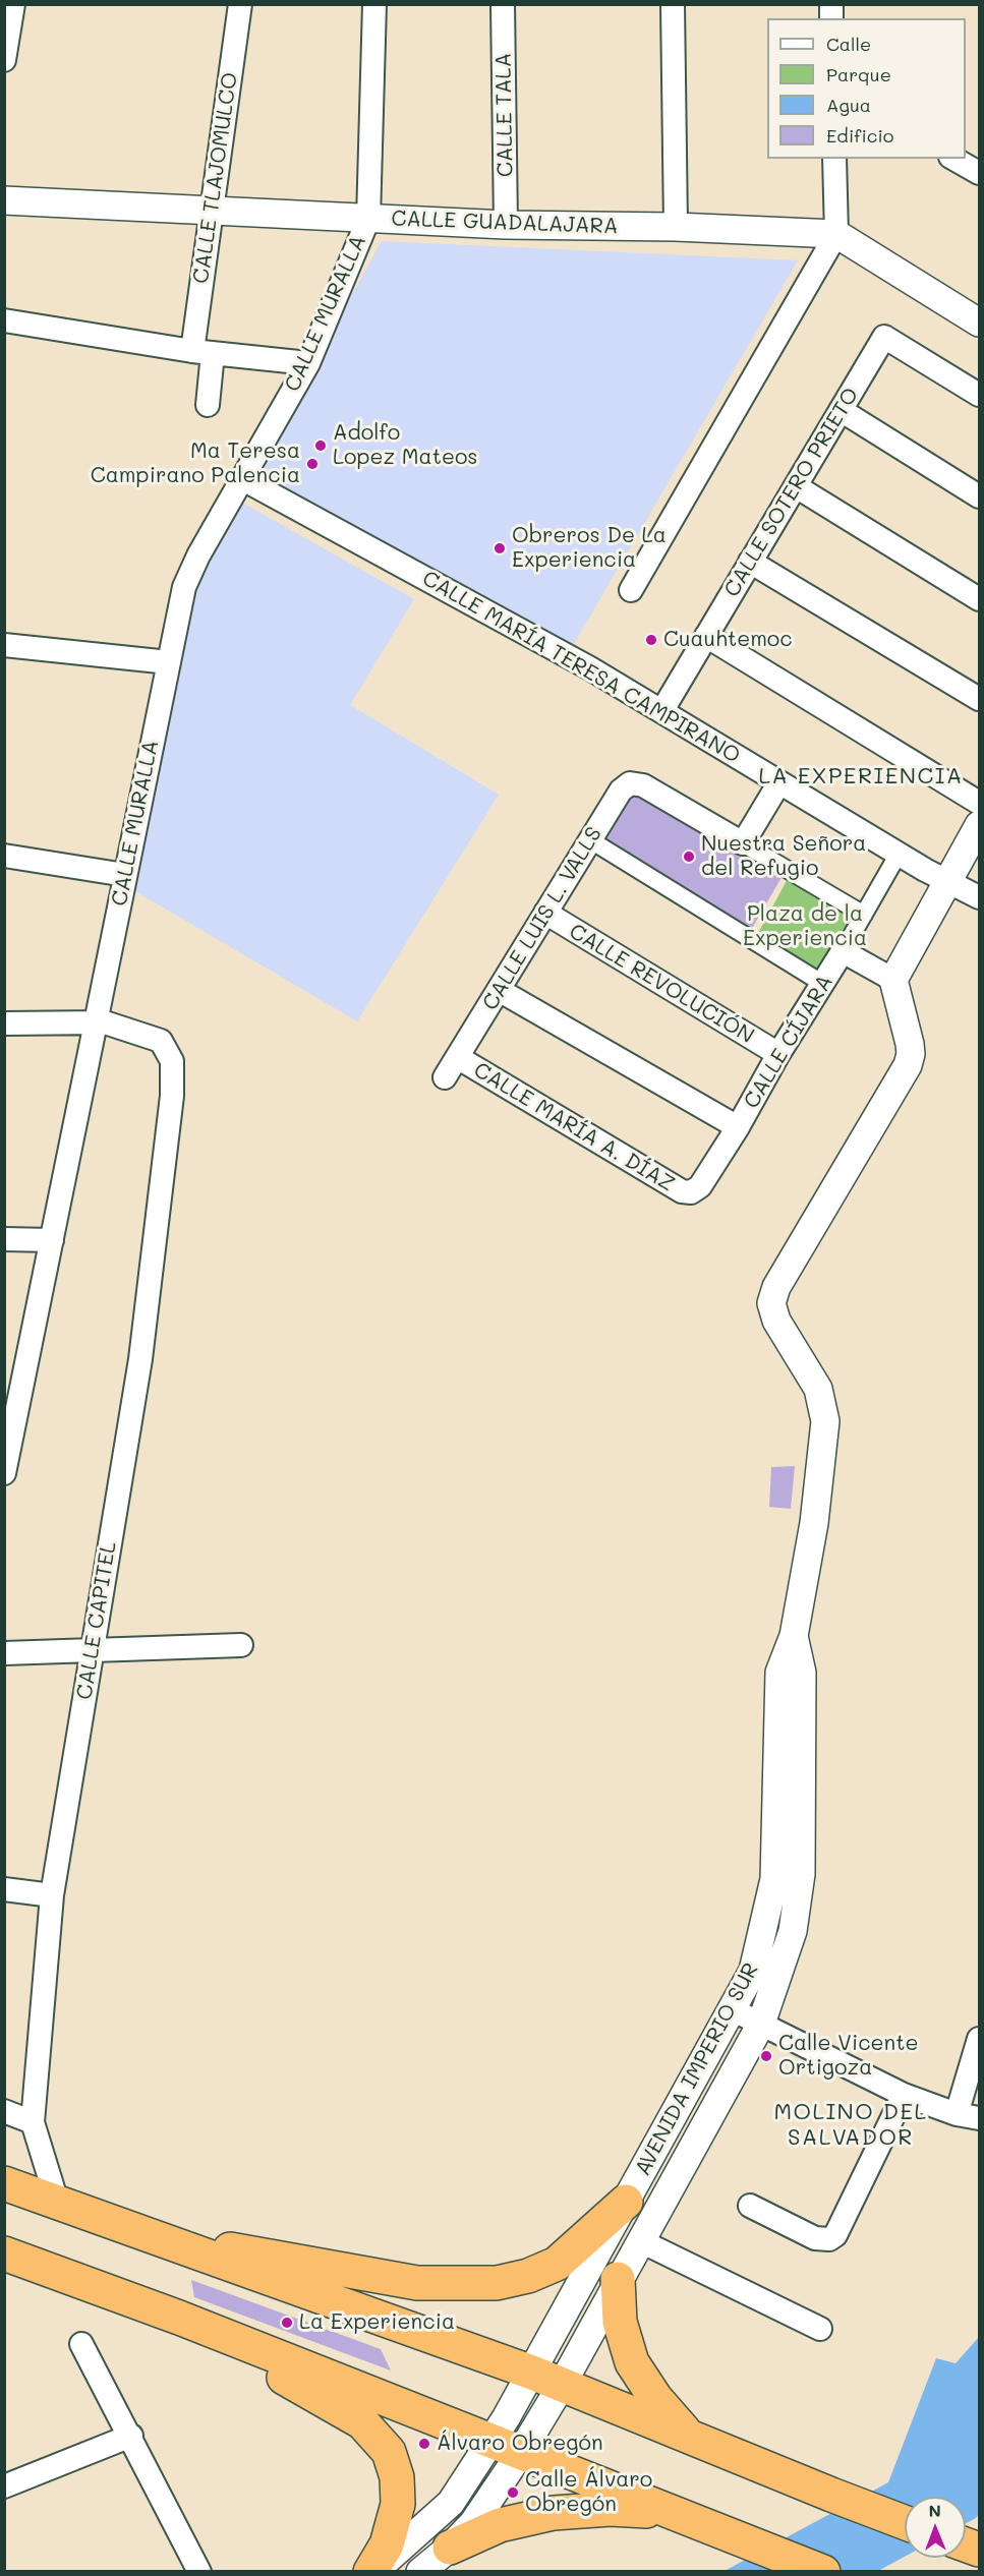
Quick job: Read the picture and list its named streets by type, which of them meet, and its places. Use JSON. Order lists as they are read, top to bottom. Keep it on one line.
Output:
{"streets":{"street":["CALLE TALA","CALLE TLAJOMULCO","CALLE GUADALAJARA","CALLE MURALLA","CALLE SOTERO PRIETO","CALLE MARÍA TERESA CAMPIRANO","CALLE LUIS L. VALLS","CALLE REVOLUCIÓN","CALLE CÍJARA","CALLE MARÍA A. DÍAZ","CALLE CAPITEL","AVENIDA IMPERIO SUR"]},"crossings":[["CALLE TALA","CALLE GUADALAJARA"],["CALLE TLAJOMULCO","CALLE GUADALAJARA"],["CALLE GUADALAJARA","CALLE MURALLA"],["CALLE MURALLA","CALLE MARÍA TERESA CAMPIRANO"],["CALLE MURALLA","CALLE CAPITEL"],["CALLE SOTERO PRIETO","CALLE MARÍA TERESA CAMPIRANO"],["CALLE MARÍA TERESA CAMPIRANO","CALLE CÍJARA"],["CALLE LUIS L. VALLS","CALLE REVOLUCIÓN"],["CALLE LUIS L. VALLS","CALLE MARÍA A. DÍAZ"],["CALLE REVOLUCIÓN","CALLE CÍJARA"],["CALLE CÍJARA","CALLE MARÍA A. DÍAZ"]],"districts":["LA EXPERIENCIA","MOLINO DEL SALVADOR"],"parks":["Plaza de la Experiencia"],"places":["Adolfo Lopez Mateos","Ma Teresa Campirano Palencia","Obreros De La Experiencia","Cuauhtemoc","Nuestra Señora del Refugio","Calle Vicente Ortigoza","La Experiencia","Álvaro Obregón","Calle Álvaro Obregón"],"legend":["Calle","Parque","Agua","Edificio"],"north":"top"}
